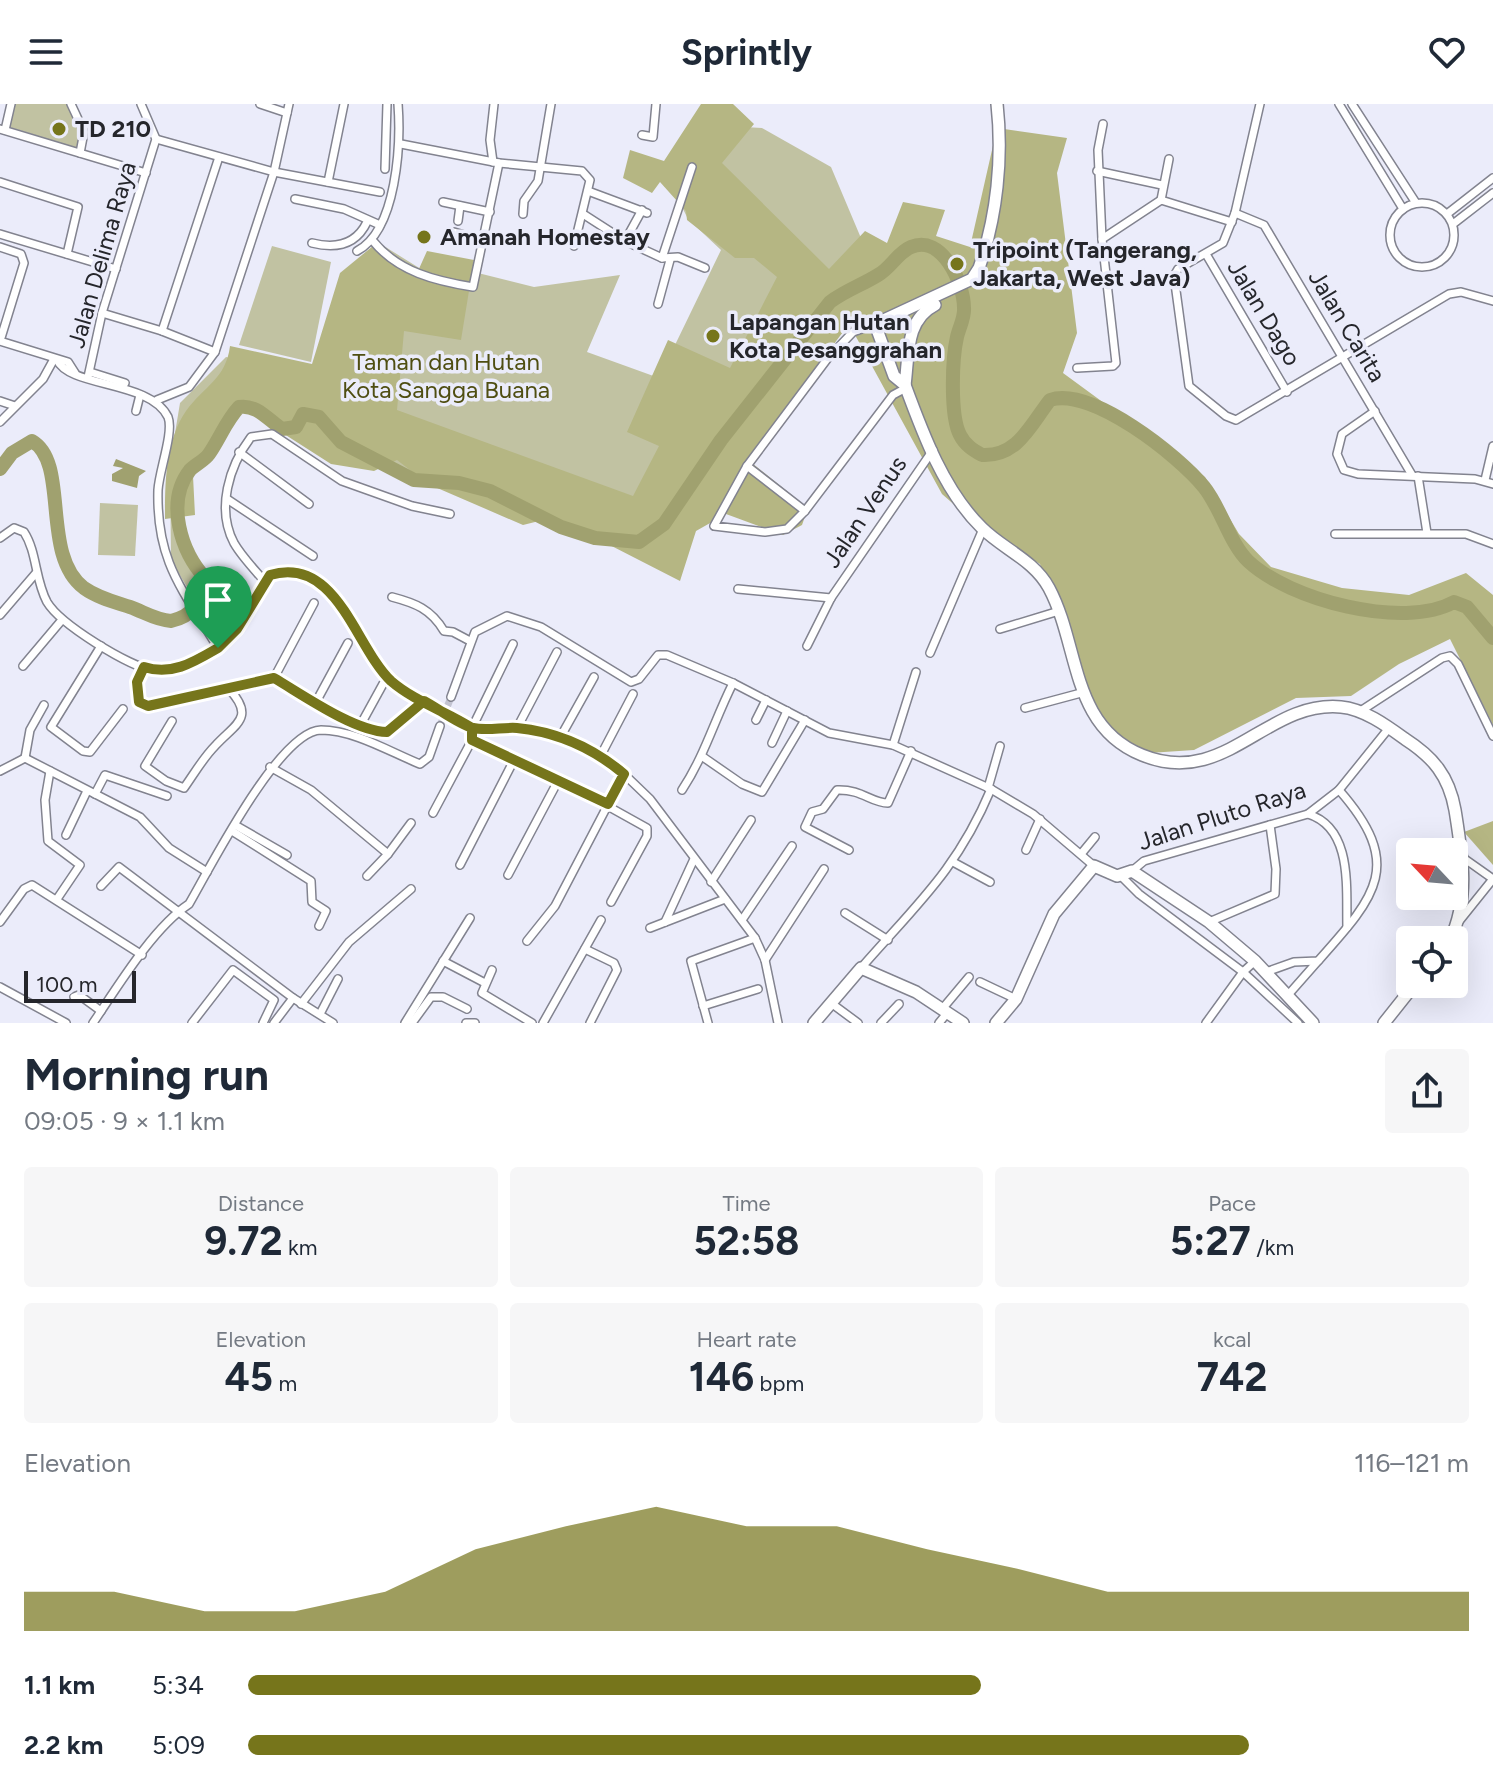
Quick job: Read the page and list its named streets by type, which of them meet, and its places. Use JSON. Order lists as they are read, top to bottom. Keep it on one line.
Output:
{"streets":{"street":["Jalan Delima Raya","Jalan Dago","Jalan Carita","Jalan Venus","Jalan Pluto Raya"]},"parks":["Taman dan Hutan Kota Sangga Buana"],"places":["TD 210","Amanah Homestay","Tripoint (Tangerang, Jakarta, West Java)","Lapangan Hutan Kota Pesanggrahan"],"scale_bar":"100 m","north":"top left","page":{"header":"Sprintly","scale":"100 m","heading":["Morning run","09:05 · 9 × 1.1 km"],"stats":[["Distance","9.72 km"],["Time","52:58"],["Pace","5:27 /km"],["Elevation","45 m"],["Heart rate","146 bpm"],["kcal","742"]],"chart":["Elevation","116–121 m"],"list":[{"name":"1.1 km","note":"5:34"},{"name":"2.2 km","note":"5:09"}]}}
